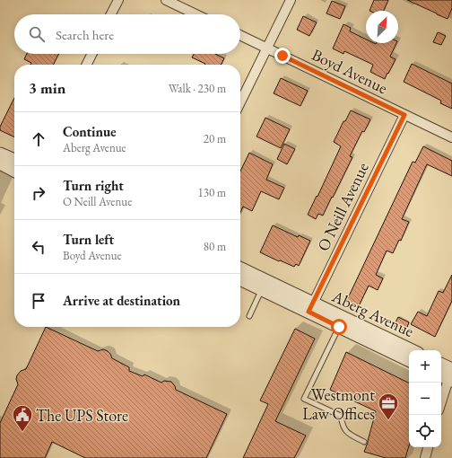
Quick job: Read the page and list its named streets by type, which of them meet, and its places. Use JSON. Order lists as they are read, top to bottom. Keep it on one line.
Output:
{"streets":{"street":["Boyd Avenue","O Neill Avenue","Aberg Avenue"]},"crossings":[["Boyd Avenue","O Neill Avenue"],["O Neill Avenue","Aberg Avenue"]],"places":{"office":["Westmont Law Offices"],"public building":["The UPS Store"]},"north":"top right","page":{"search":"Search here","heading":["3 min","Walk · 230 m"],"list":[["Continue","Aberg Avenue","20 m"],["Turn right","O Neill Avenue","130 m"],["Turn left","Boyd Avenue","80 m"],"Arrive at destination"],"map_buttons":["+","−"]}}
